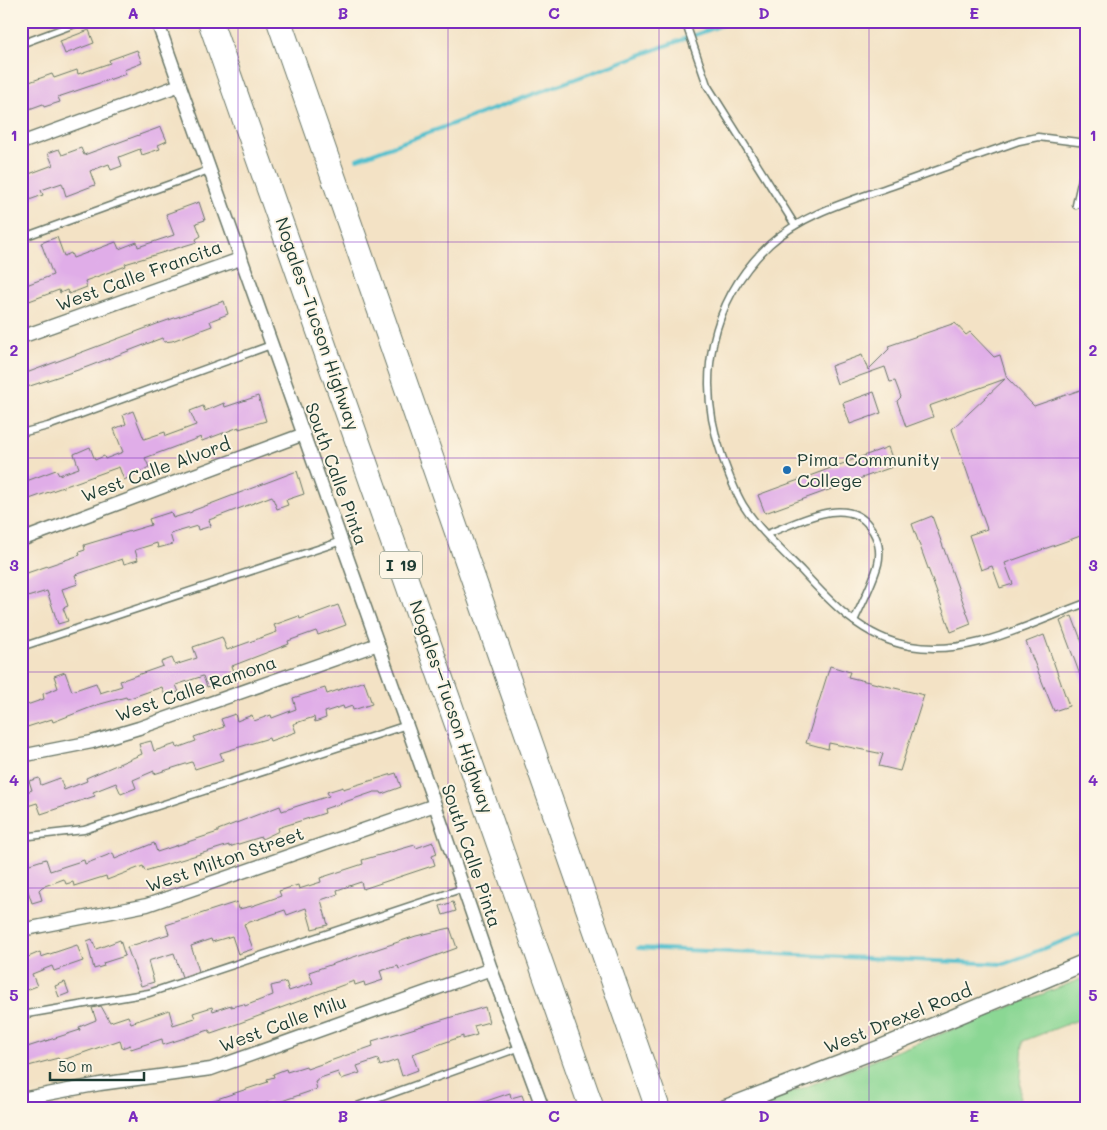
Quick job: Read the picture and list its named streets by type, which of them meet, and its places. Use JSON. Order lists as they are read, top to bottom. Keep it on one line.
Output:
{"streets":{"highway":["Nogales–Tucson Highway","I 19"],"street":["West Calle Francita","West Calle Alvord","South Calle Pinta","West Calle Ramona","West Milton Street","West Drexel Road","West Calle Milu"]},"crossings":[["West Calle Francita","South Calle Pinta"],["West Calle Alvord","South Calle Pinta"],["South Calle Pinta","West Calle Ramona"],["South Calle Pinta","West Milton Street"],["South Calle Pinta","West Calle Milu"]],"places":["Pima Community College"],"scale_bar":"50 m","grid":{"columns":["A","B","C","D","E"],"rows":["1","2","3","4","5"]}}
